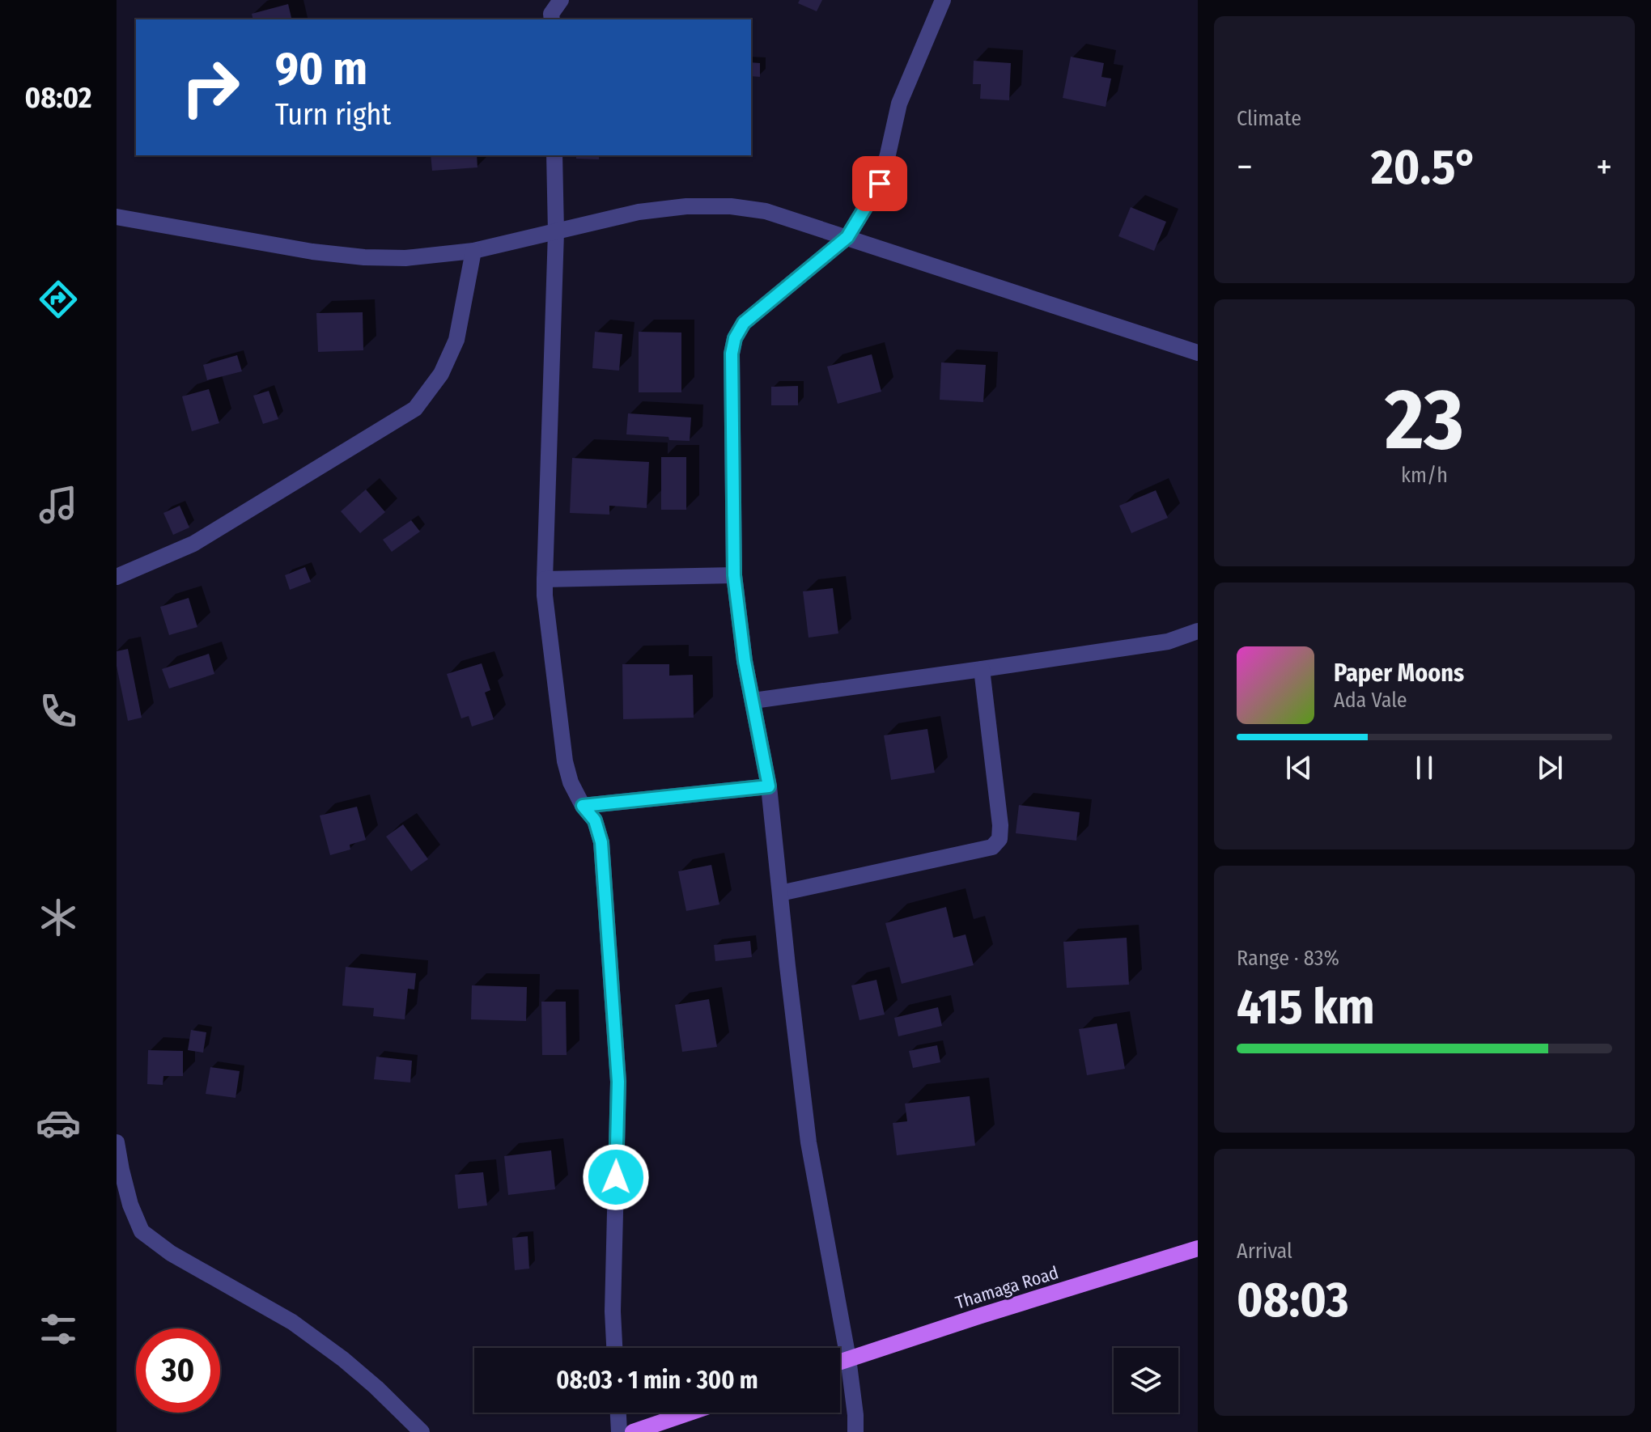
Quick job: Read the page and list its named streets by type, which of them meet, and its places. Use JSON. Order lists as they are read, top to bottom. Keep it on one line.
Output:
{"streets":{"main road":["Thamaga Road"]},"page":{"tabs":"08:02","tile":["Climate",["23","km/h"],["Range · 83%","415 km"],["Arrival","08:03"]],"turn":["90 m","Turn right"],"heat":["−","20.5°","+"],"song":["Paper Moons","Ada Vale"],"limit":"30","trip":"08:03 · 1 min · 300 m"}}
